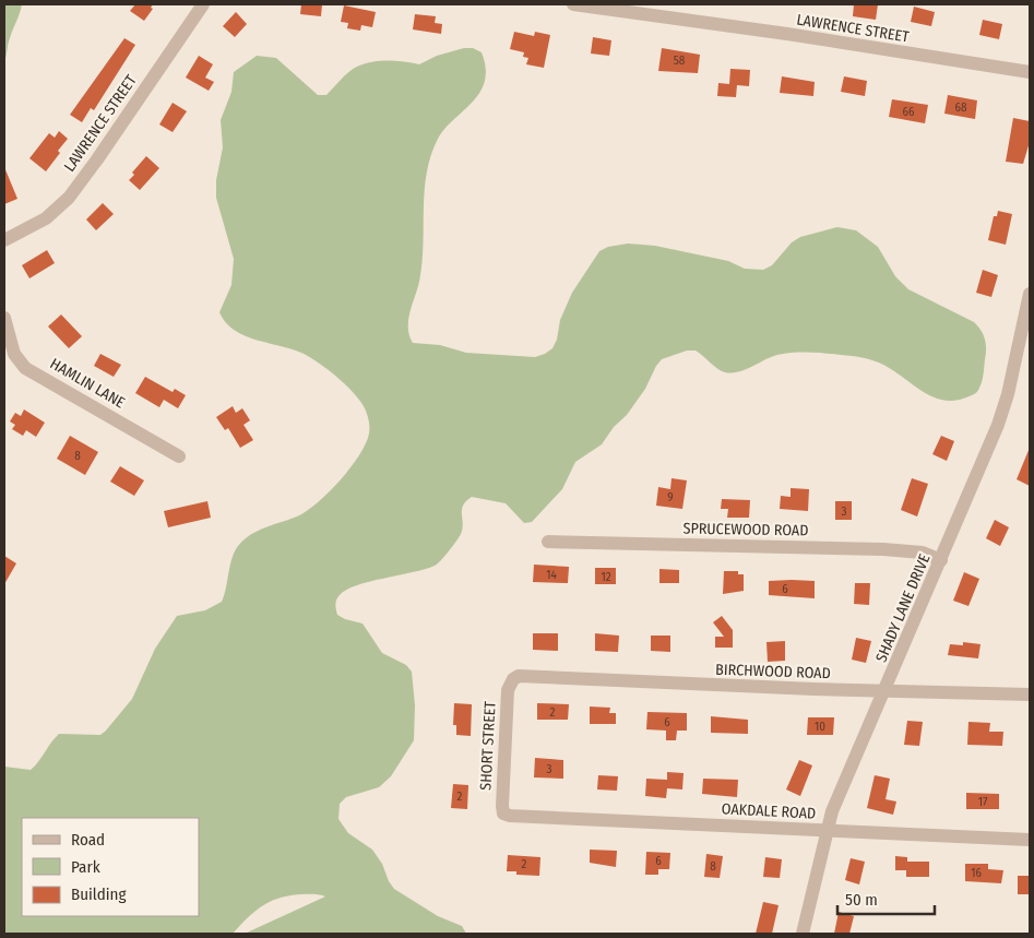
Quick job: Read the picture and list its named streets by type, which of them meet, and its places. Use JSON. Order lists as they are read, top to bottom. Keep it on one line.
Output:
{"streets":{"street":["LAWRENCE STREET","HAMLIN LANE","SPRUCEWOOD ROAD","SHADY LANE DRIVE","BIRCHWOOD ROAD","SHORT STREET","OAKDALE ROAD"]},"crossings":[["SPRUCEWOOD ROAD","SHADY LANE DRIVE"],["SHADY LANE DRIVE","BIRCHWOOD ROAD"],["SHADY LANE DRIVE","OAKDALE ROAD"],["BIRCHWOOD ROAD","SHORT STREET"],["SHORT STREET","OAKDALE ROAD"]],"house_numbers":["58","68","66","8","9","3","14","12","6","2","6","10","3","2","17","6","2","8","16"],"legend":["Road","Park","Building"],"scale_bar":"50 m"}
